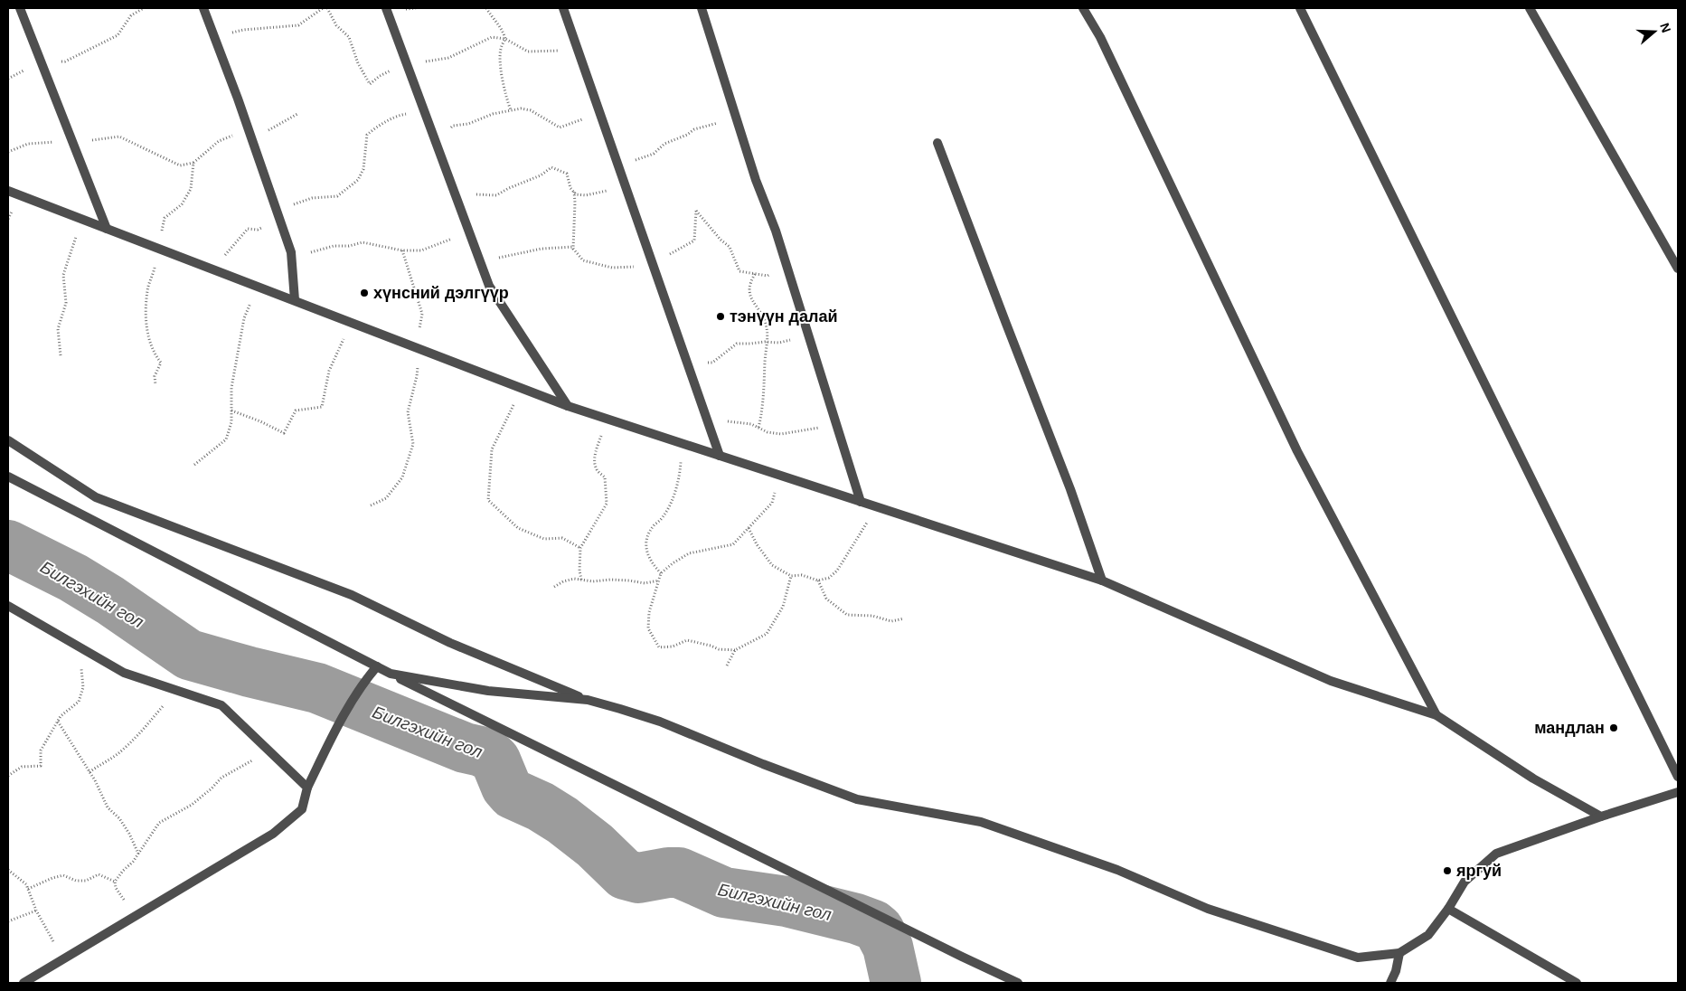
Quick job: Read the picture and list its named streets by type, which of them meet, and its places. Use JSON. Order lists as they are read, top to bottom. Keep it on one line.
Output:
{"water":["Билгэхийн гол"],"places":["хүнсний дэлгүүр","тэнүүн далай","мандлан","яргуй"],"north":"right"}
